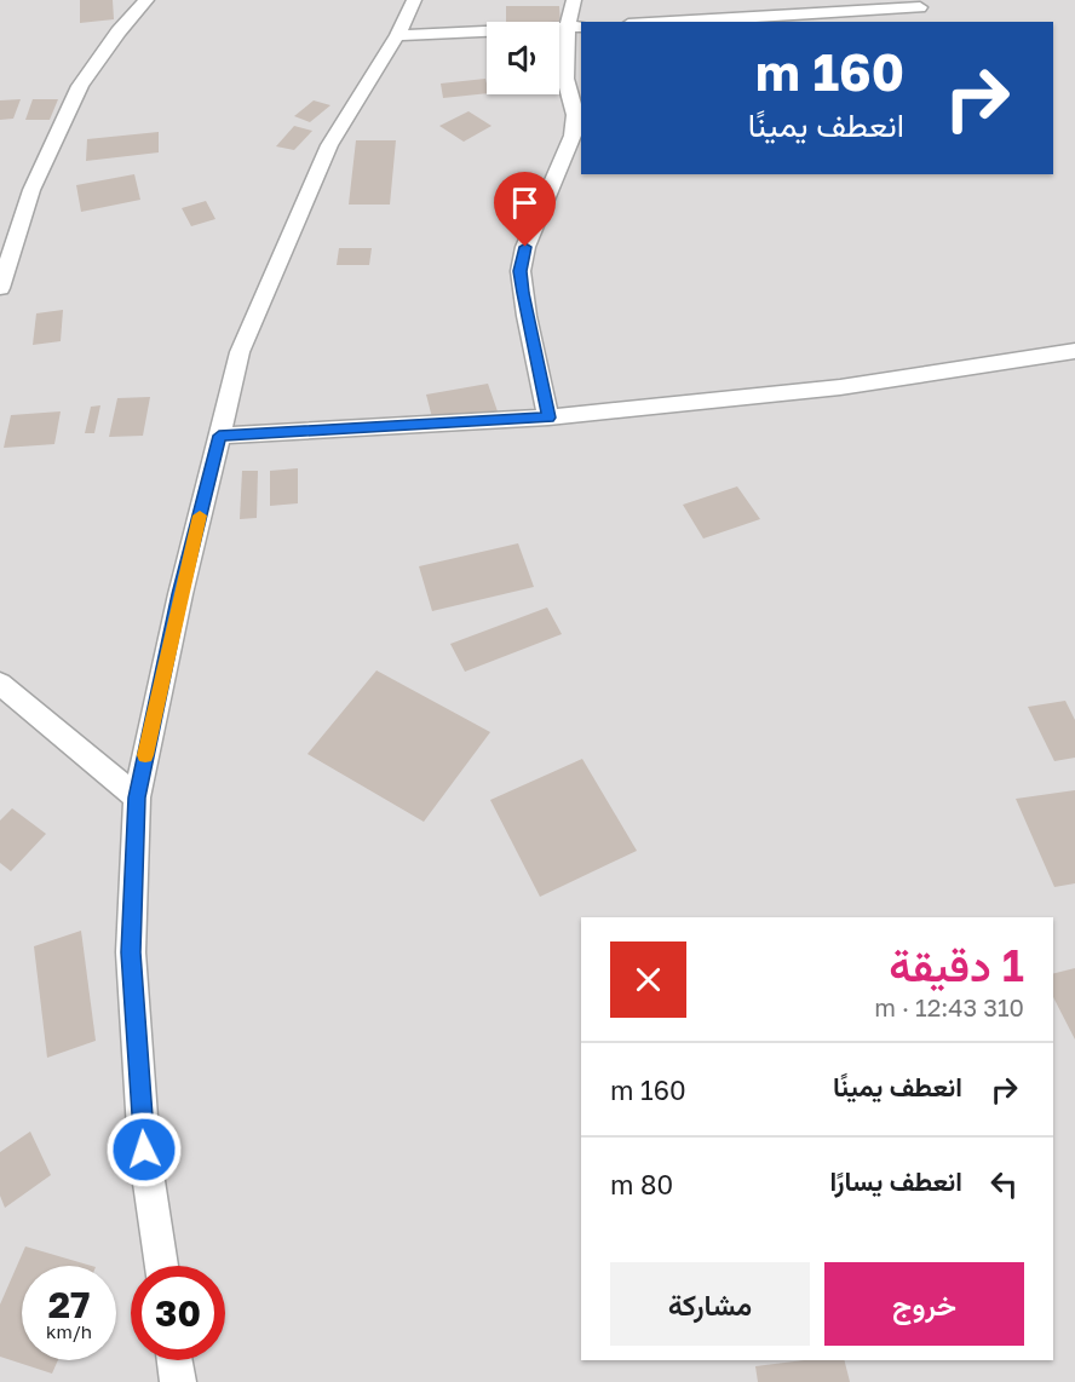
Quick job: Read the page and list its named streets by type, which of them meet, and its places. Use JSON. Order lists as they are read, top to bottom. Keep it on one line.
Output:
{"page":{"turn":["160 m","انعطف يمينًا"],"heading":["1 دقيقة","310 m · 12:43"],"list":[{"name":"انعطف يمينًا","value":"160 m"},{"name":"انعطف يسارًا","value":"80 m"}],"buttons":["خروج","مشاركة"],"speed":"27 km/h","limit":"30"}}
